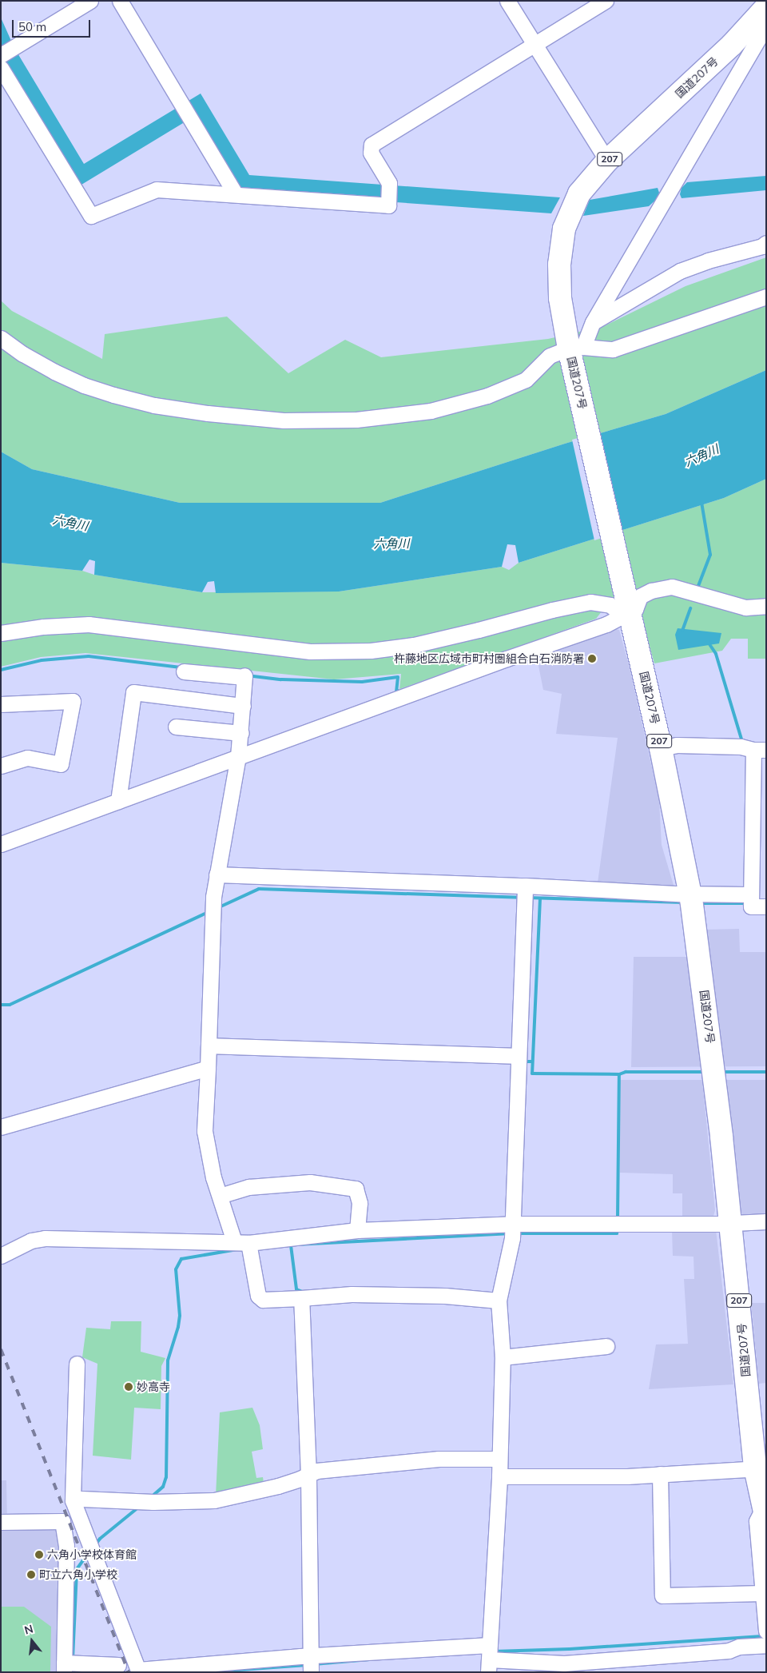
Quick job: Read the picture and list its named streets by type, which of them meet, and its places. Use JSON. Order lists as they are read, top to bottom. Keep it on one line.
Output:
{"streets":{"highway":["国道207号","207"]},"water":["六角川"],"places":["杵藤地区広域市町村圏組合白石消防署","妙高寺","六角小学校体育館","町立六角小学校"],"scale_bar":"50 m","north":"top"}
